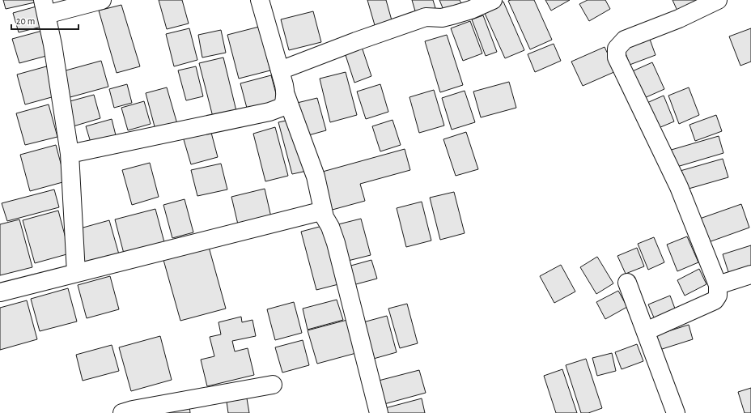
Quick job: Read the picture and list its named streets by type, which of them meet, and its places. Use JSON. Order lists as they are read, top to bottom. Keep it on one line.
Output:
{"scale_bar":"20 m"}
